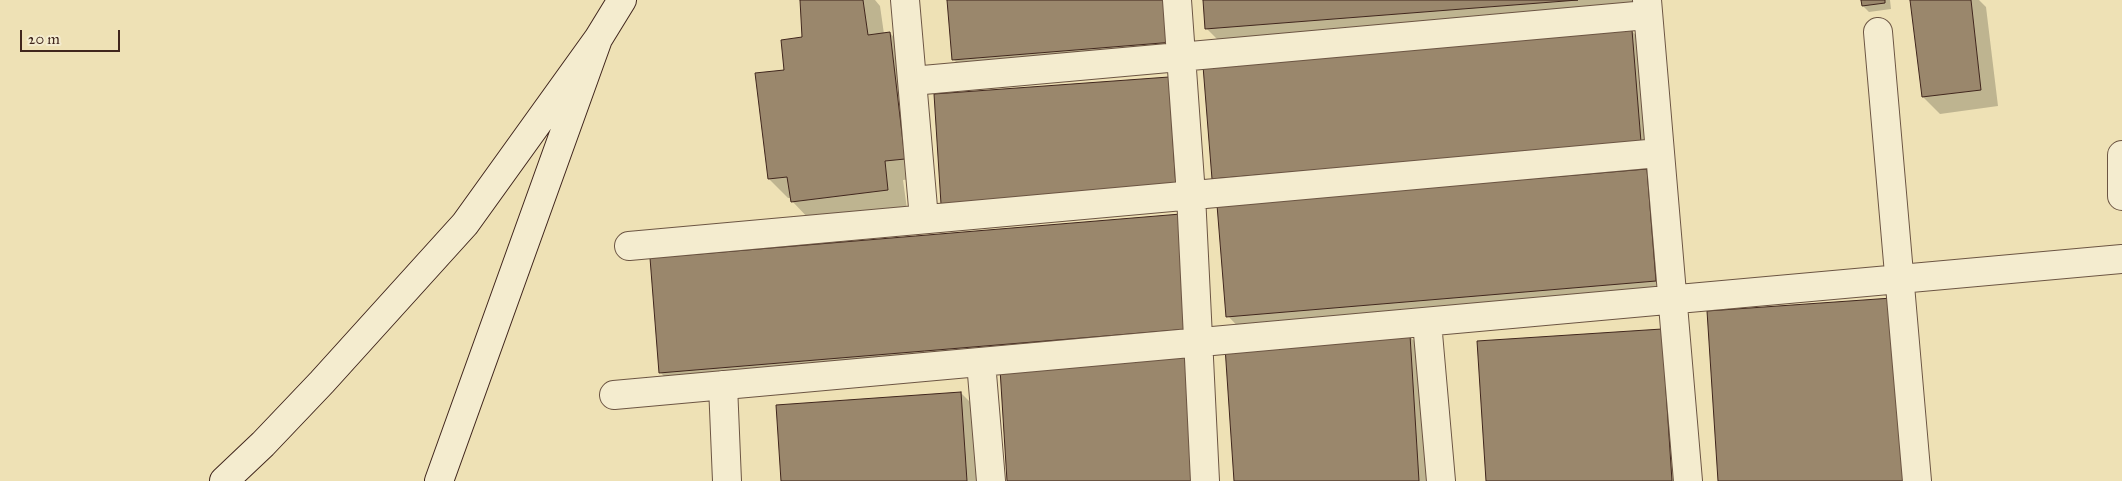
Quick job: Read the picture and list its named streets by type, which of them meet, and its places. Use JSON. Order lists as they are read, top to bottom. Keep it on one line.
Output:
{"scale_bar":"20 m"}
